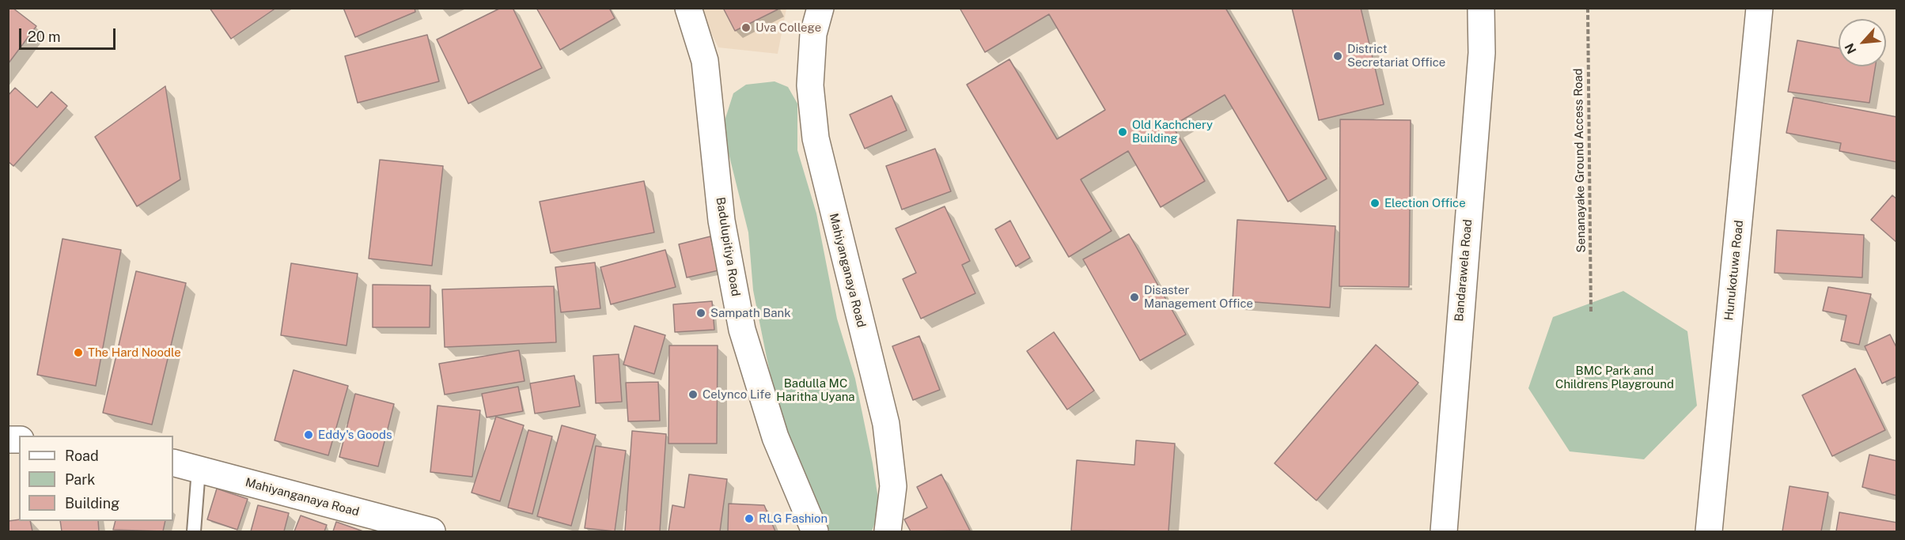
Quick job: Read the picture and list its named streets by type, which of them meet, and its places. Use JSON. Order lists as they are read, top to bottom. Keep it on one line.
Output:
{"streets":{"main road":["Badulupitiya Road","Mahiyanganaya Road","Bandarawela Road","Hunukotuwa Road"],"path":["Senanayake Ground Access Road"]},"parks":["BMC Park and Childrens Playground","Badulla MC Haritha Uyana"],"places":["Uva College","District Secretariat Office","Old Kachchery Building","Election Office","Disaster Management Office","Sampath Bank","The Hard Noodle","Celynco Life","Eddy's Goods","RLG Fashion"],"legend":["Road","Park","Building"],"scale_bar":"20 m","north":"bottom left"}
